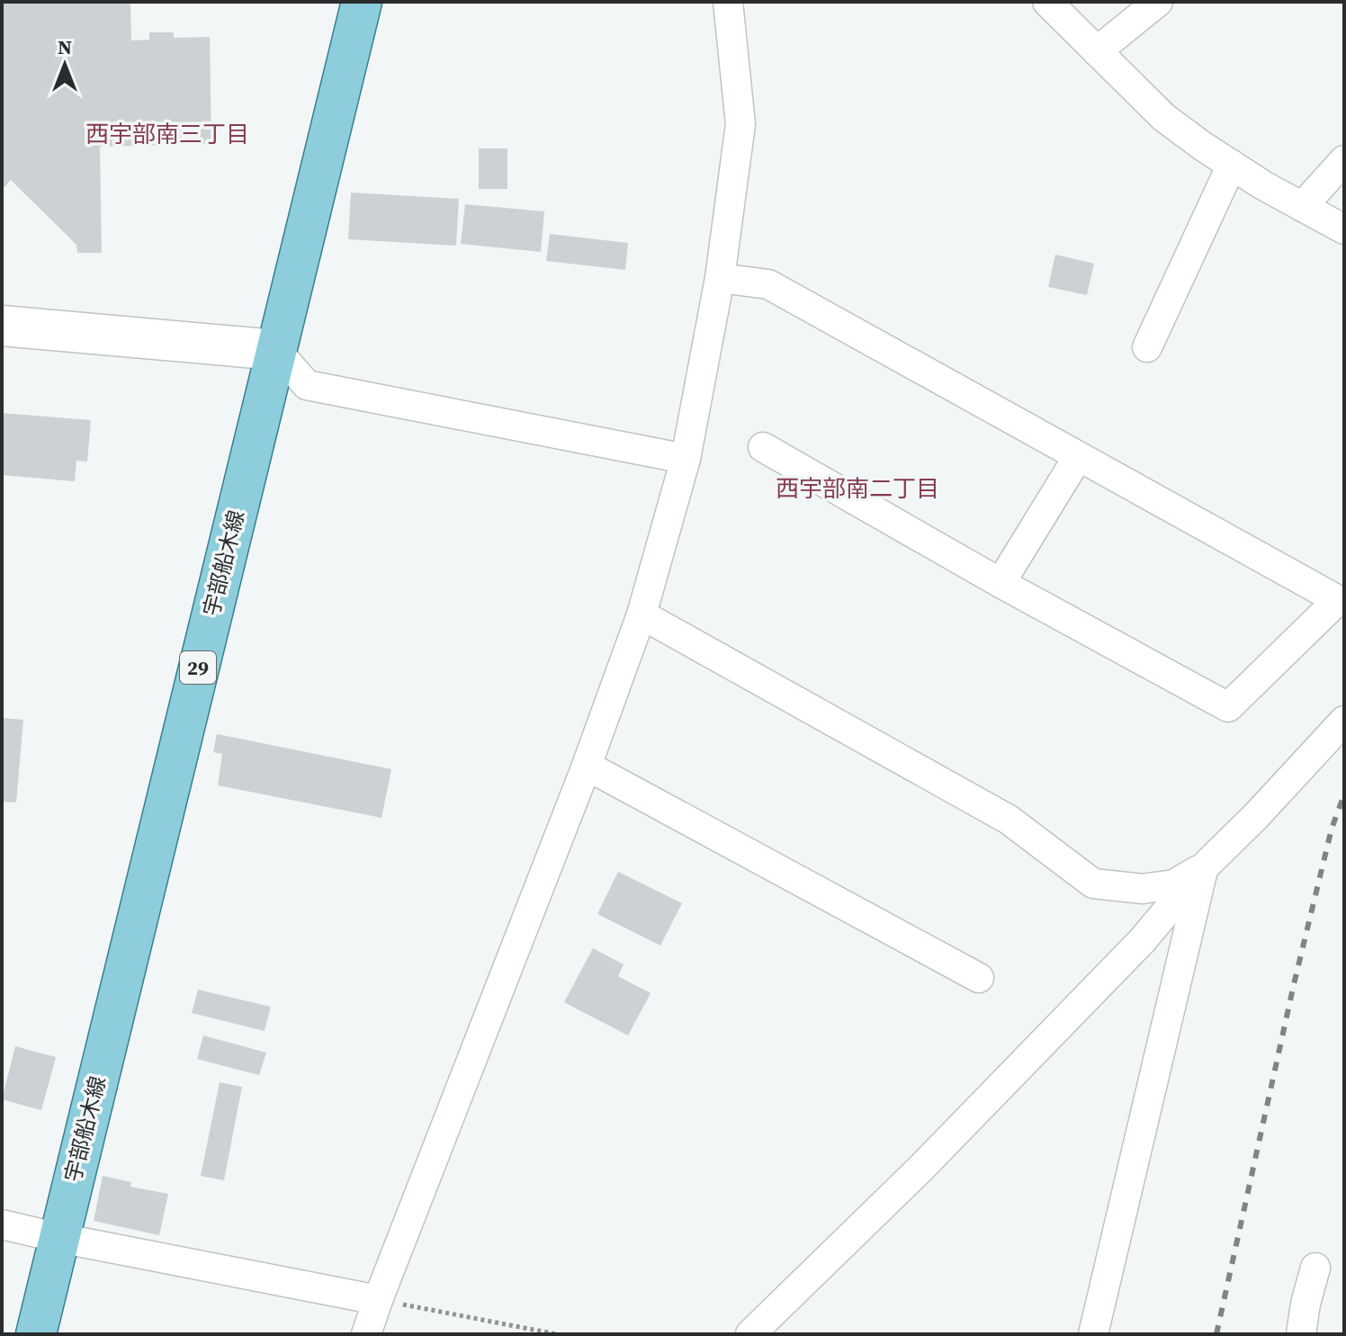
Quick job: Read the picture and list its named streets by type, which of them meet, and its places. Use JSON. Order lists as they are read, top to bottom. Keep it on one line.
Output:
{"streets":{"main road":["宇部船木線","29"]},"districts":["西宇部南三丁目","西宇部南二丁目"],"north":"top"}
